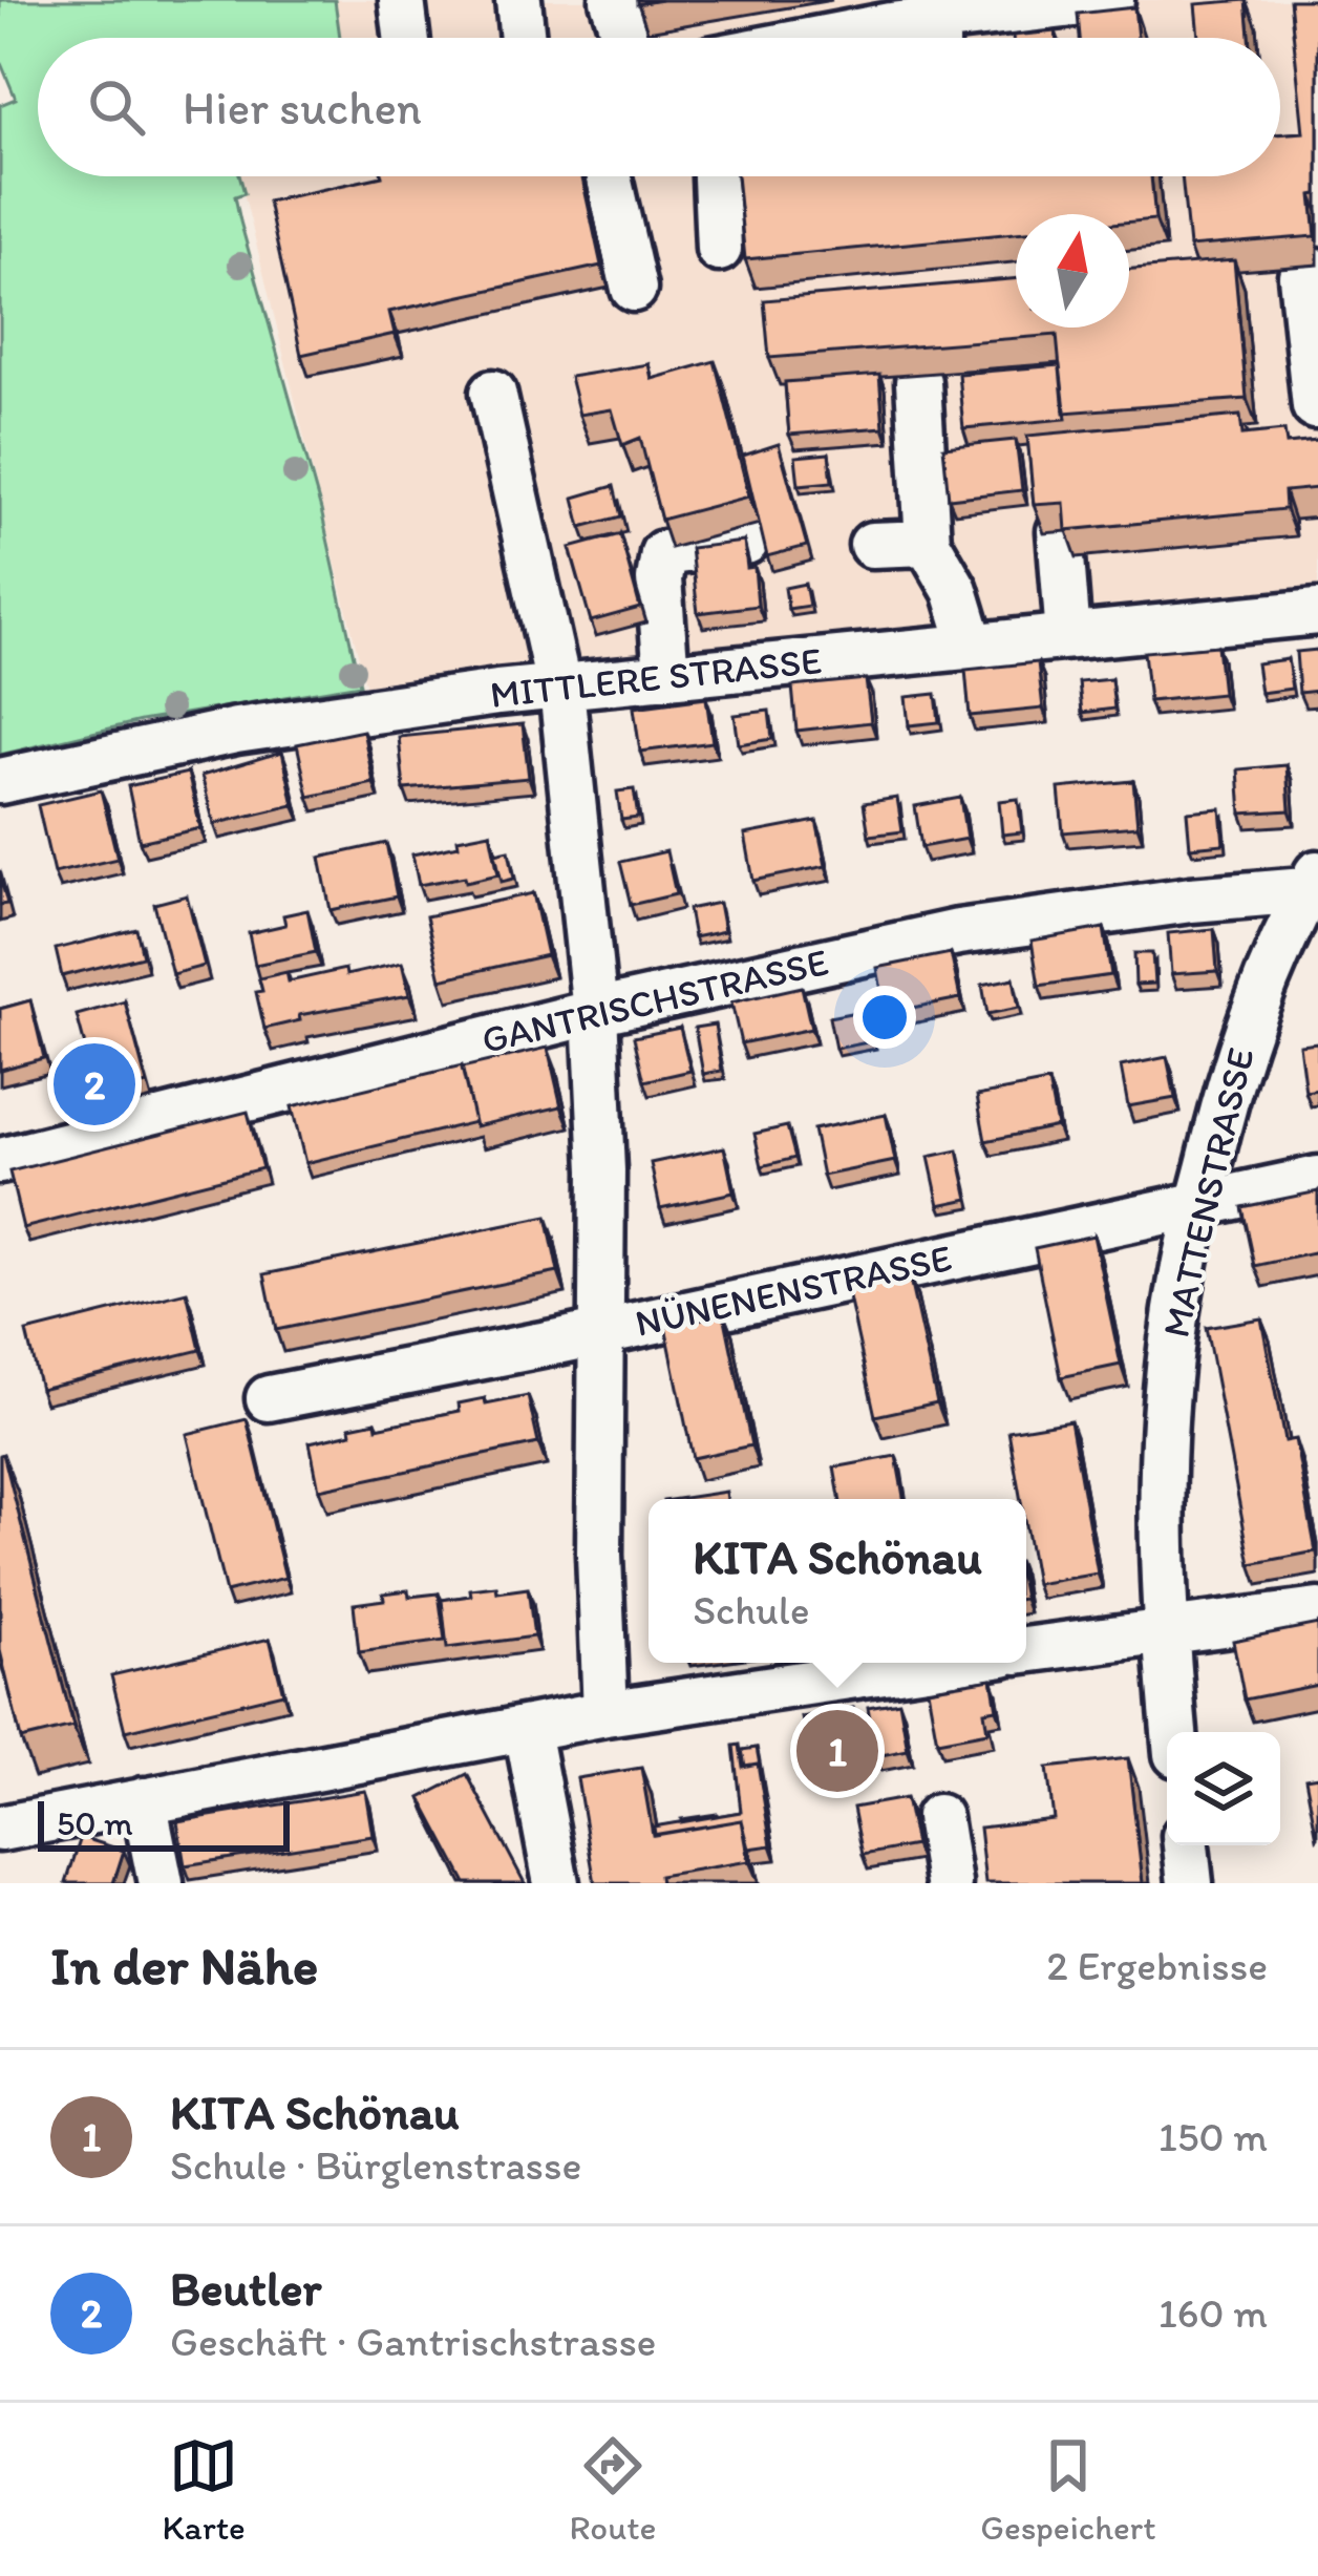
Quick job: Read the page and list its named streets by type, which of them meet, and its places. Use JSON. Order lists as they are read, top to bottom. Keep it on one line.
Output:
{"streets":{"street":["MITTLERE STRASSE","GANTRISCHSTRASSE","MATTENSTRASSE","NÜNENENSTRASSE"]},"crossings":[["GANTRISCHSTRASSE","MATTENSTRASSE"],["MATTENSTRASSE","NÜNENENSTRASSE"]],"scale_bar":"50 m","north":"top","page":{"search":"Hier suchen","pins":["2","1"],"popup":["KITA Schönau","Schule"],"scale":"50 m","heading":["In der Nähe","2 Ergebnisse"],"list":[{"mark":"1","name":"KITA Schönau","note":"Schule · Bürglenstrasse","value":"150 m"},{"mark":"2","name":"Beutler","note":"Geschäft · Gantrischstrasse","value":"160 m"}],"nav":["Karte","Route","Gespeichert"]}}
